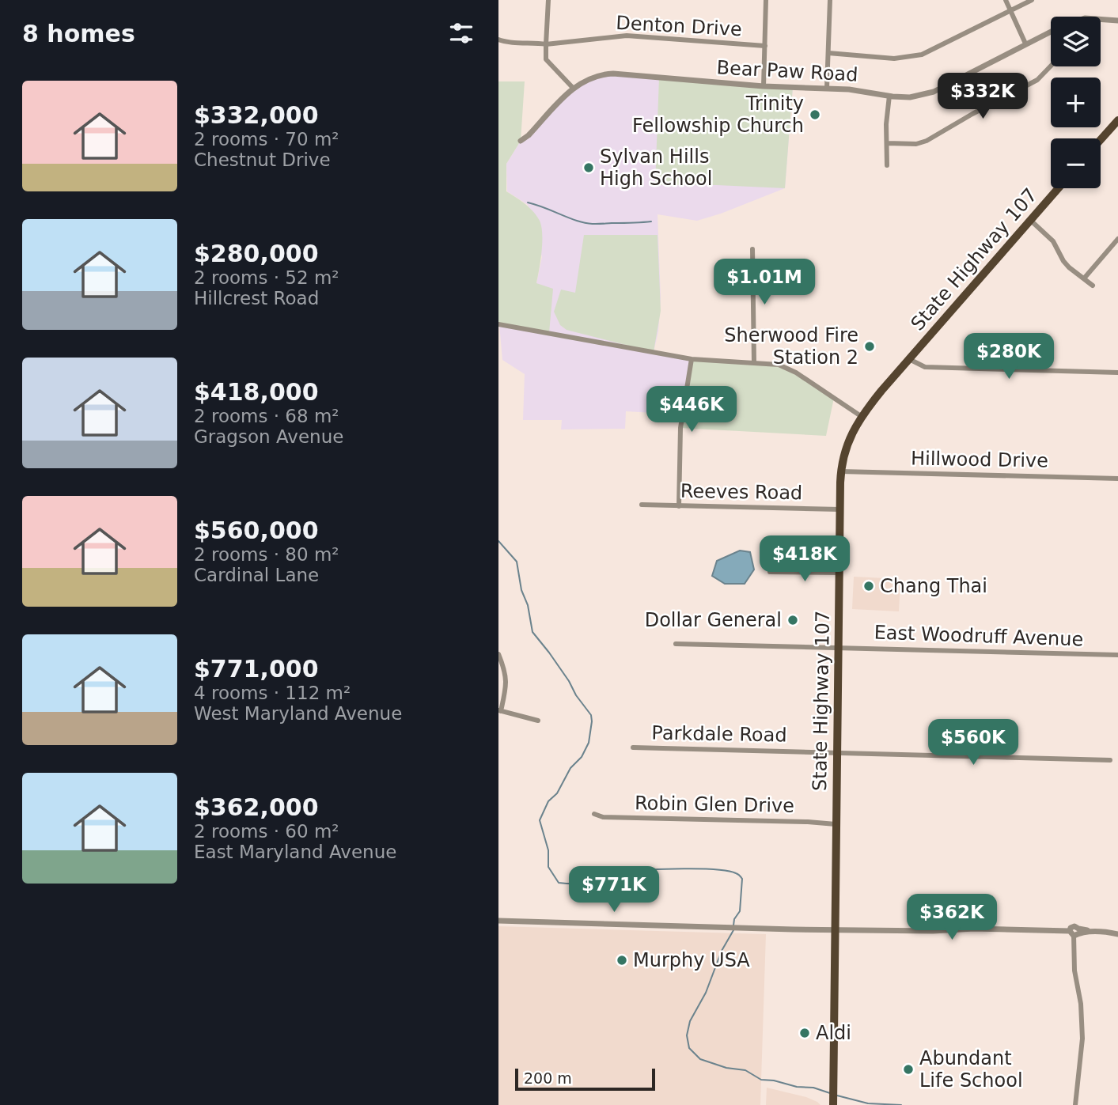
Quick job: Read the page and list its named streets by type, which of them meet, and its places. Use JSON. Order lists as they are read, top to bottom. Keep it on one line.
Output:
{"streets":{"main road":["State Highway 107"],"street":["Denton Drive","Bear Paw Road","Hillwood Drive","Reeves Road","East Woodruff Avenue","Parkdale Road","Robin Glen Drive"]},"crossings":[["State Highway 107","Hillwood Drive"],["State Highway 107","Reeves Road"],["State Highway 107","East Woodruff Avenue"],["State Highway 107","Parkdale Road"],["State Highway 107","Robin Glen Drive"]],"places":["Trinity Fellowship Church","Sylvan Hills High School","Sherwood Fire Station 2","Chang Thai","Dollar General","Murphy USA","Aldi","Abundant Life School"],"scale_bar":"200 m","page":{"heading":"8 homes","map_buttons":["+","−"],"list":[{"name":"$332,000","note":"2 rooms · 70 m² · Chestnut Drive"},{"name":"$280,000","note":"2 rooms · 52 m² · Hillcrest Road"},{"name":"$418,000","note":"2 rooms · 68 m² · Gragson Avenue"},{"name":"$560,000","note":"2 rooms · 80 m² · Cardinal Lane"},{"name":"$771,000","note":"4 rooms · 112 m² · West Maryland Avenue"},{"name":"$362,000","note":"2 rooms · 60 m² · East Maryland Avenue"}],"price":["$332K","$1.01M","$280K","$446K","$418K","$560K","$771K","$362K"],"scale":"200 m"}}
